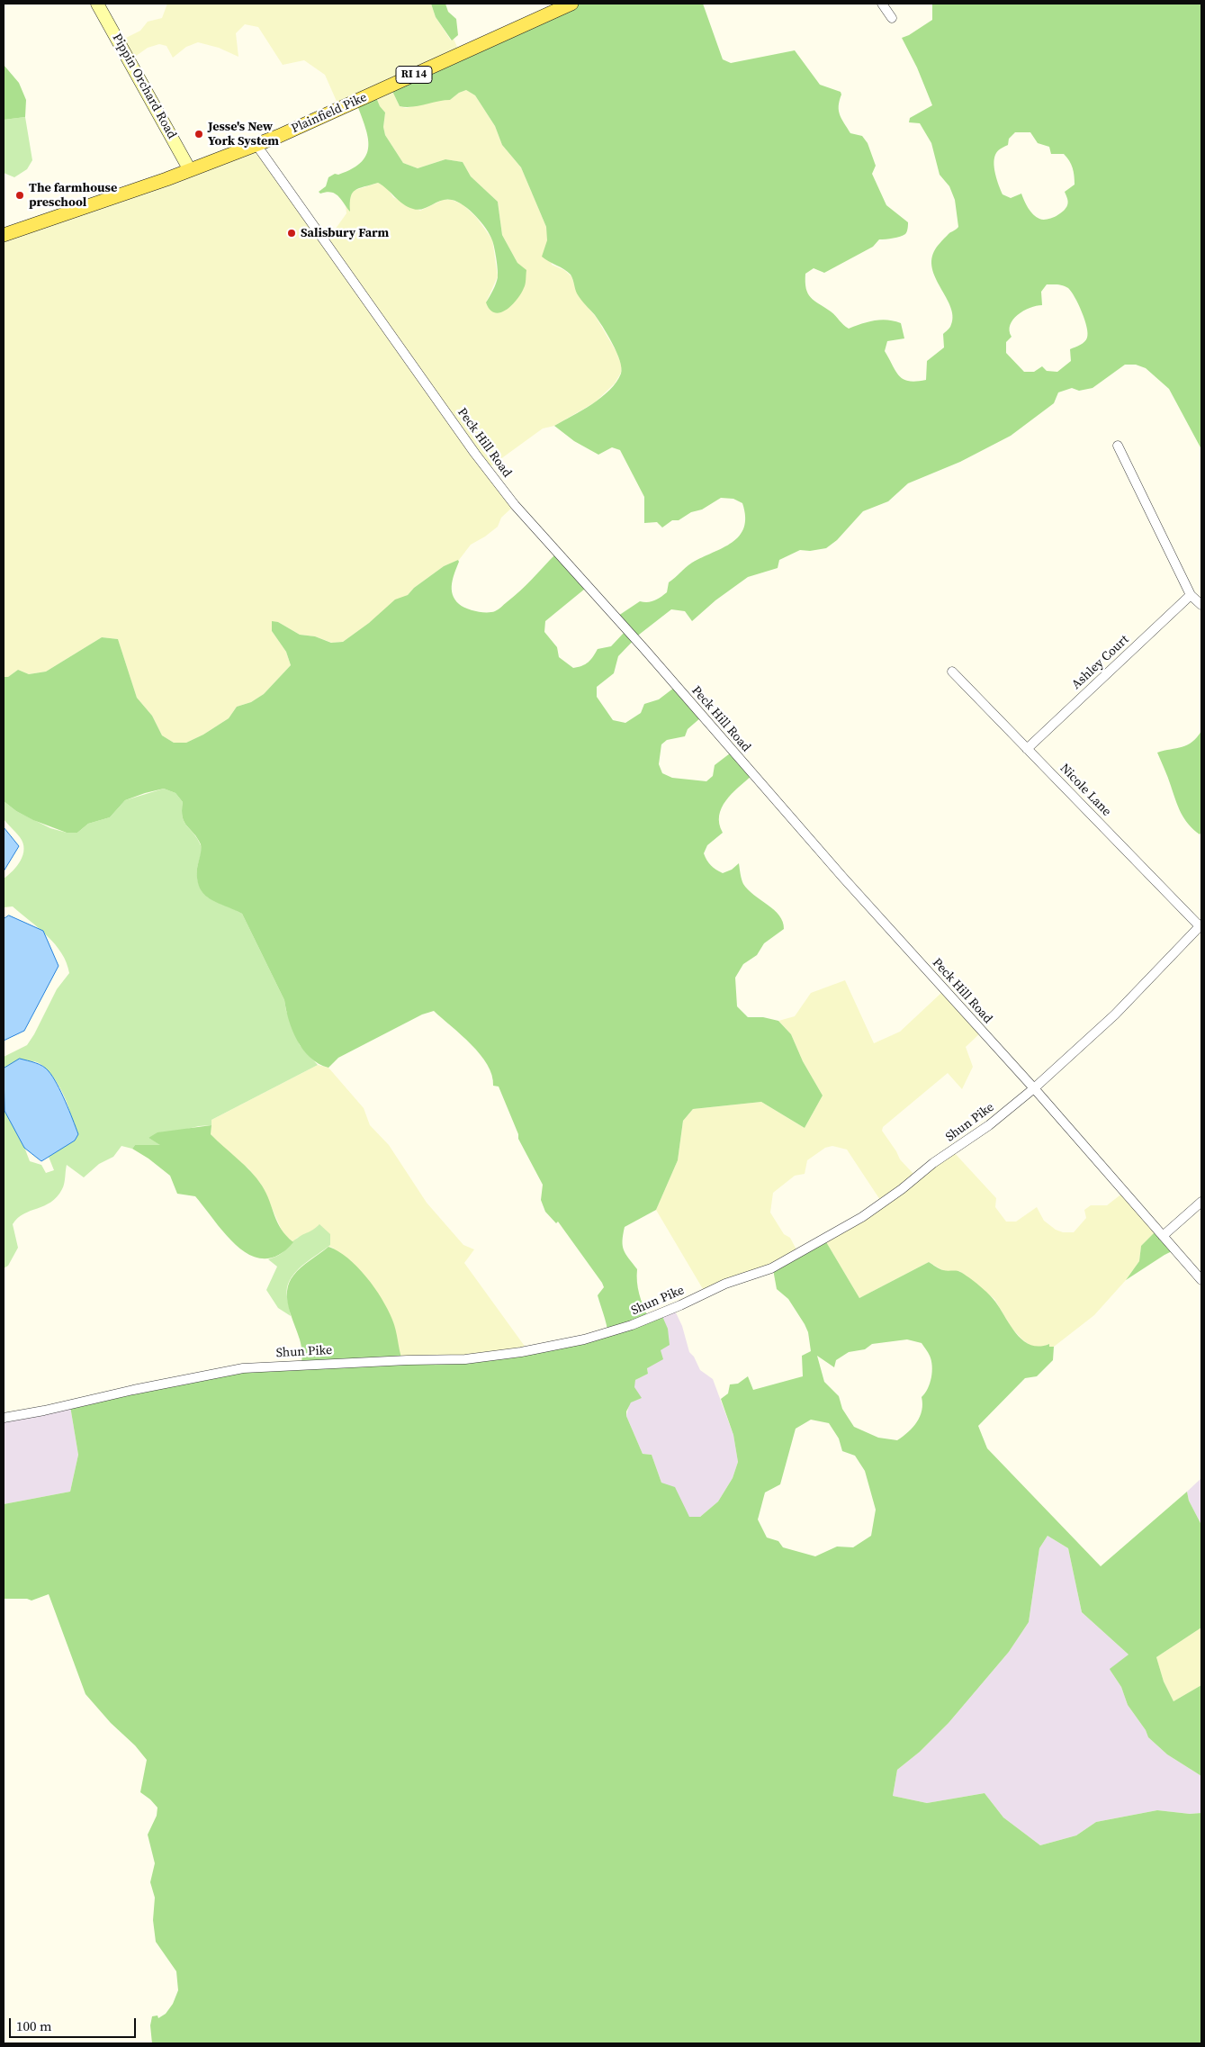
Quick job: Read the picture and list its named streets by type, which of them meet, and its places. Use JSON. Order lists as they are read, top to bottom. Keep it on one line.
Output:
{"streets":{"main road":["RI 14","Plainfield Pike"],"street":["Pippin Orchard Road","Peck Hill Road","Ashley Court","Nicole Lane","Shun Pike"]},"crossings":[["Pippin Orchard Road","Plainfield Pike"],["Plainfield Pike","Peck Hill Road"],["Peck Hill Road","Shun Pike"],["Ashley Court","Nicole Lane"],["Nicole Lane","Shun Pike"]],"places":["Jesse's New York System","The farmhouse preschool","Salisbury Farm"],"scale_bar":"100 m"}
